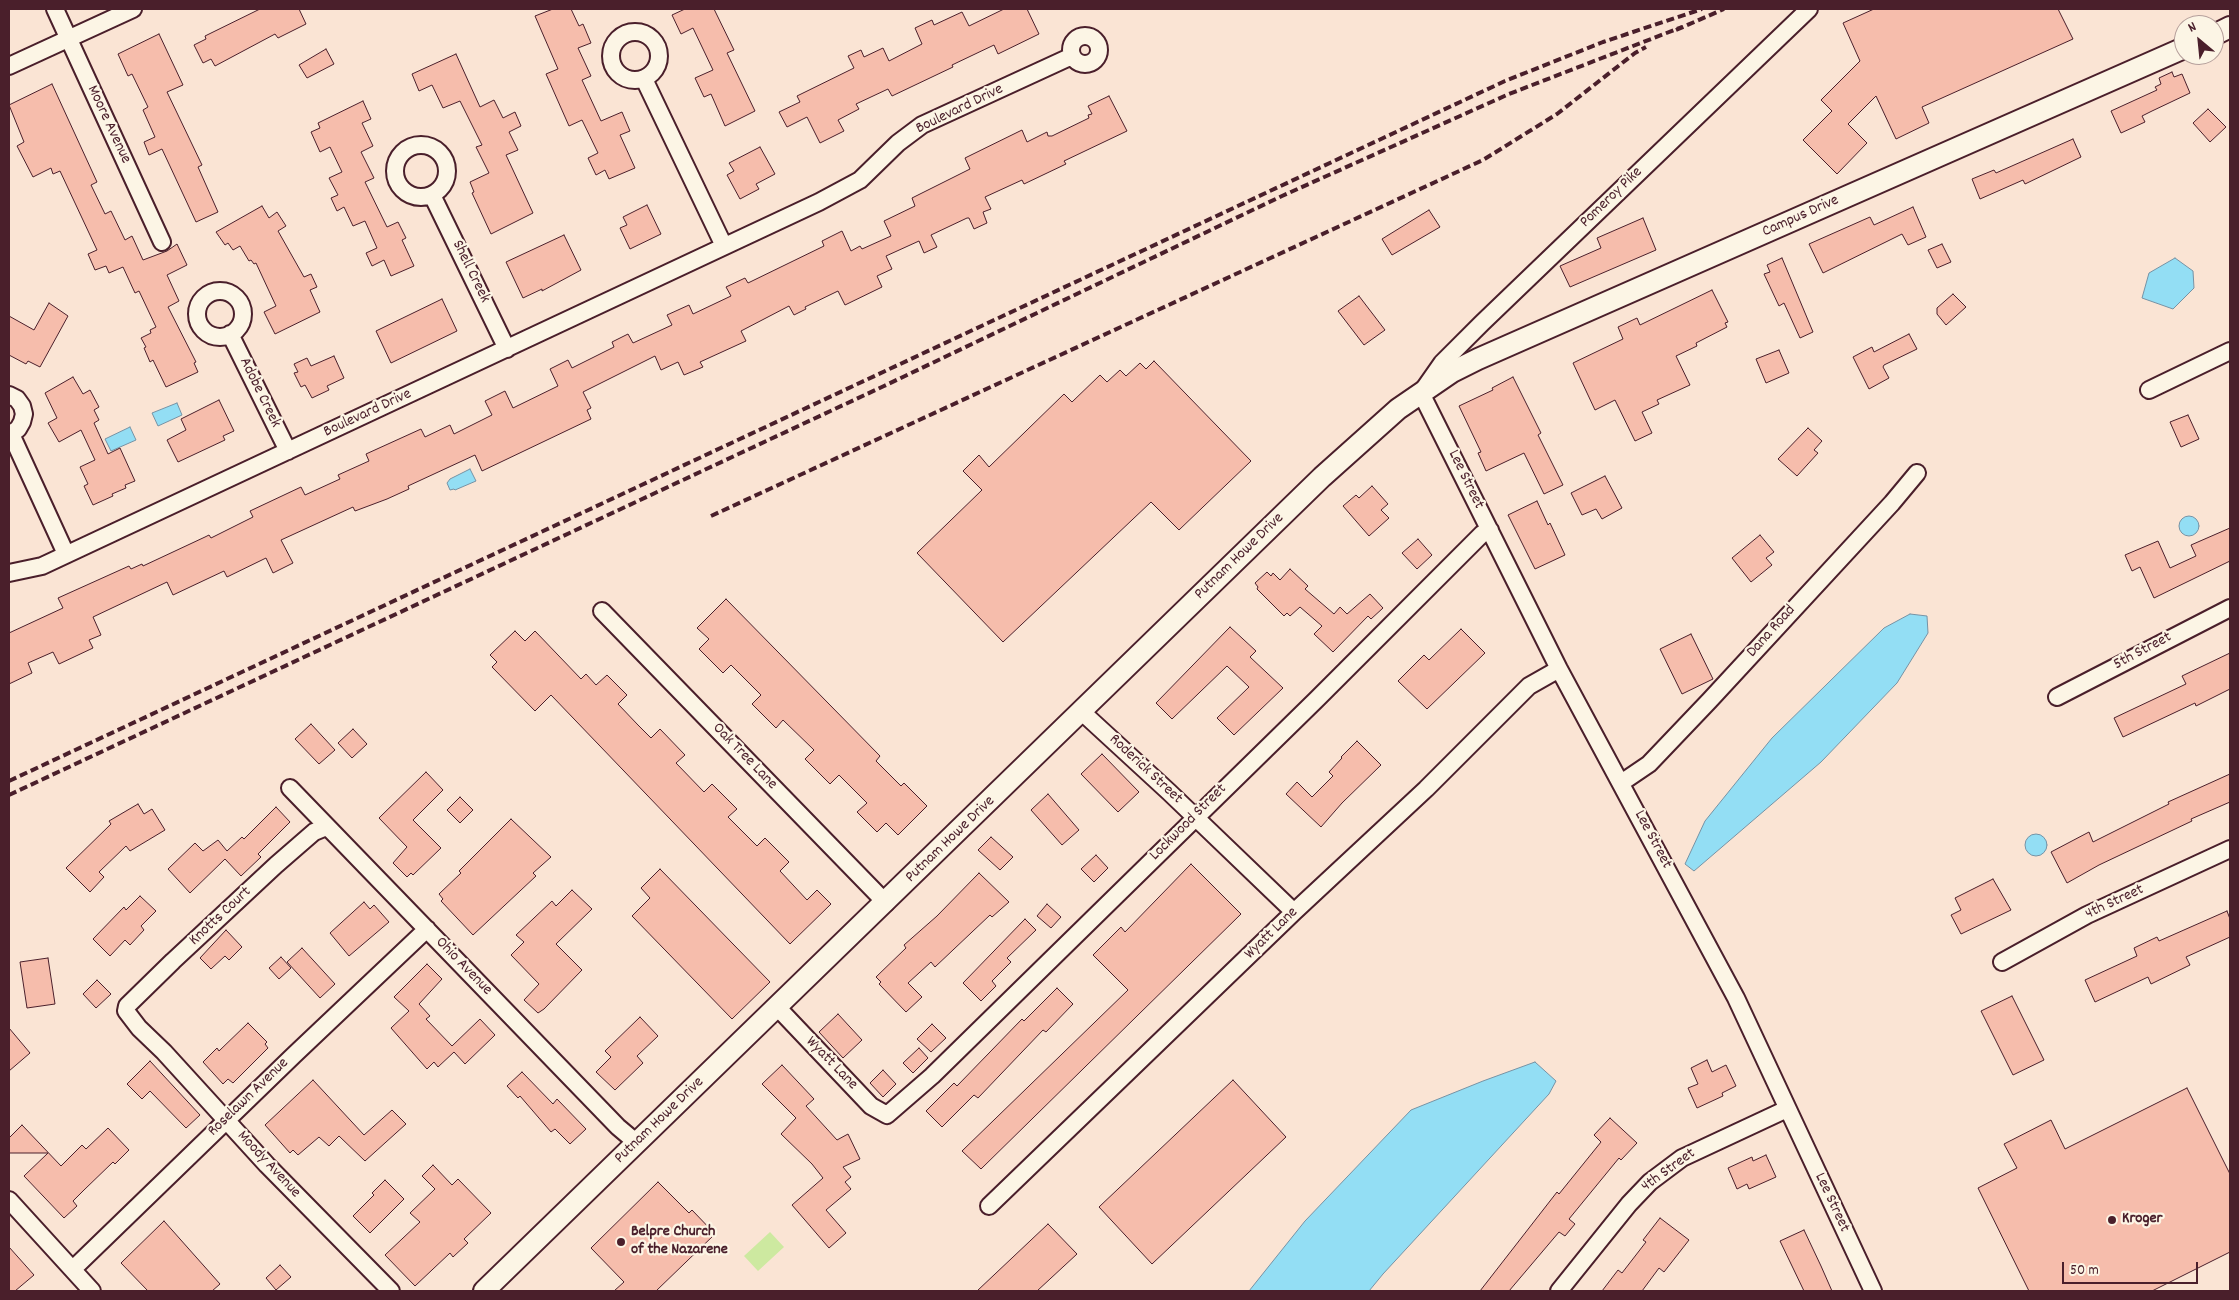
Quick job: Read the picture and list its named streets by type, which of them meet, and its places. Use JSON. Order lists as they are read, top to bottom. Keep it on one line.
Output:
{"streets":{"street":["Boulevard Drive","Moore Avenue","Pomeroy Pike","Campus Drive","Shell Creek","Adobe Creek","Lee Street","Putnam Howe Drive","Dana Road","5th Street","Oak Tree Lane","Roderick Street","Lockwood Street","4th Street","Knotts Court","Wyatt Lane","Ohio Avenue","Roselawn Avenue","Moody Avenue"]},"crossings":[["Boulevard Drive","Shell Creek"],["Boulevard Drive","Adobe Creek"],["Pomeroy Pike","Campus Drive"],["Pomeroy Pike","Lee Street"],["Pomeroy Pike","Putnam Howe Drive"],["Campus Drive","Lee Street"],["Campus Drive","Putnam Howe Drive"],["Lee Street","Putnam Howe Drive"],["Lee Street","Dana Road"],["Lee Street","Lockwood Street"],["Lee Street","4th Street"],["Lee Street","Wyatt Lane"],["Putnam Howe Drive","Oak Tree Lane"],["Putnam Howe Drive","Roderick Street"],["Putnam Howe Drive","Wyatt Lane"],["Putnam Howe Drive","Ohio Avenue"],["Roderick Street","Lockwood Street"],["Roderick Street","Wyatt Lane"],["Lockwood Street","Wyatt Lane"],["Knotts Court","Ohio Avenue"],["Knotts Court","Moody Avenue"],["Ohio Avenue","Roselawn Avenue"],["Roselawn Avenue","Moody Avenue"]],"places":["Kroger","Belpre Church of the Nazarene"],"scale_bar":"50 m","north":"top left"}
